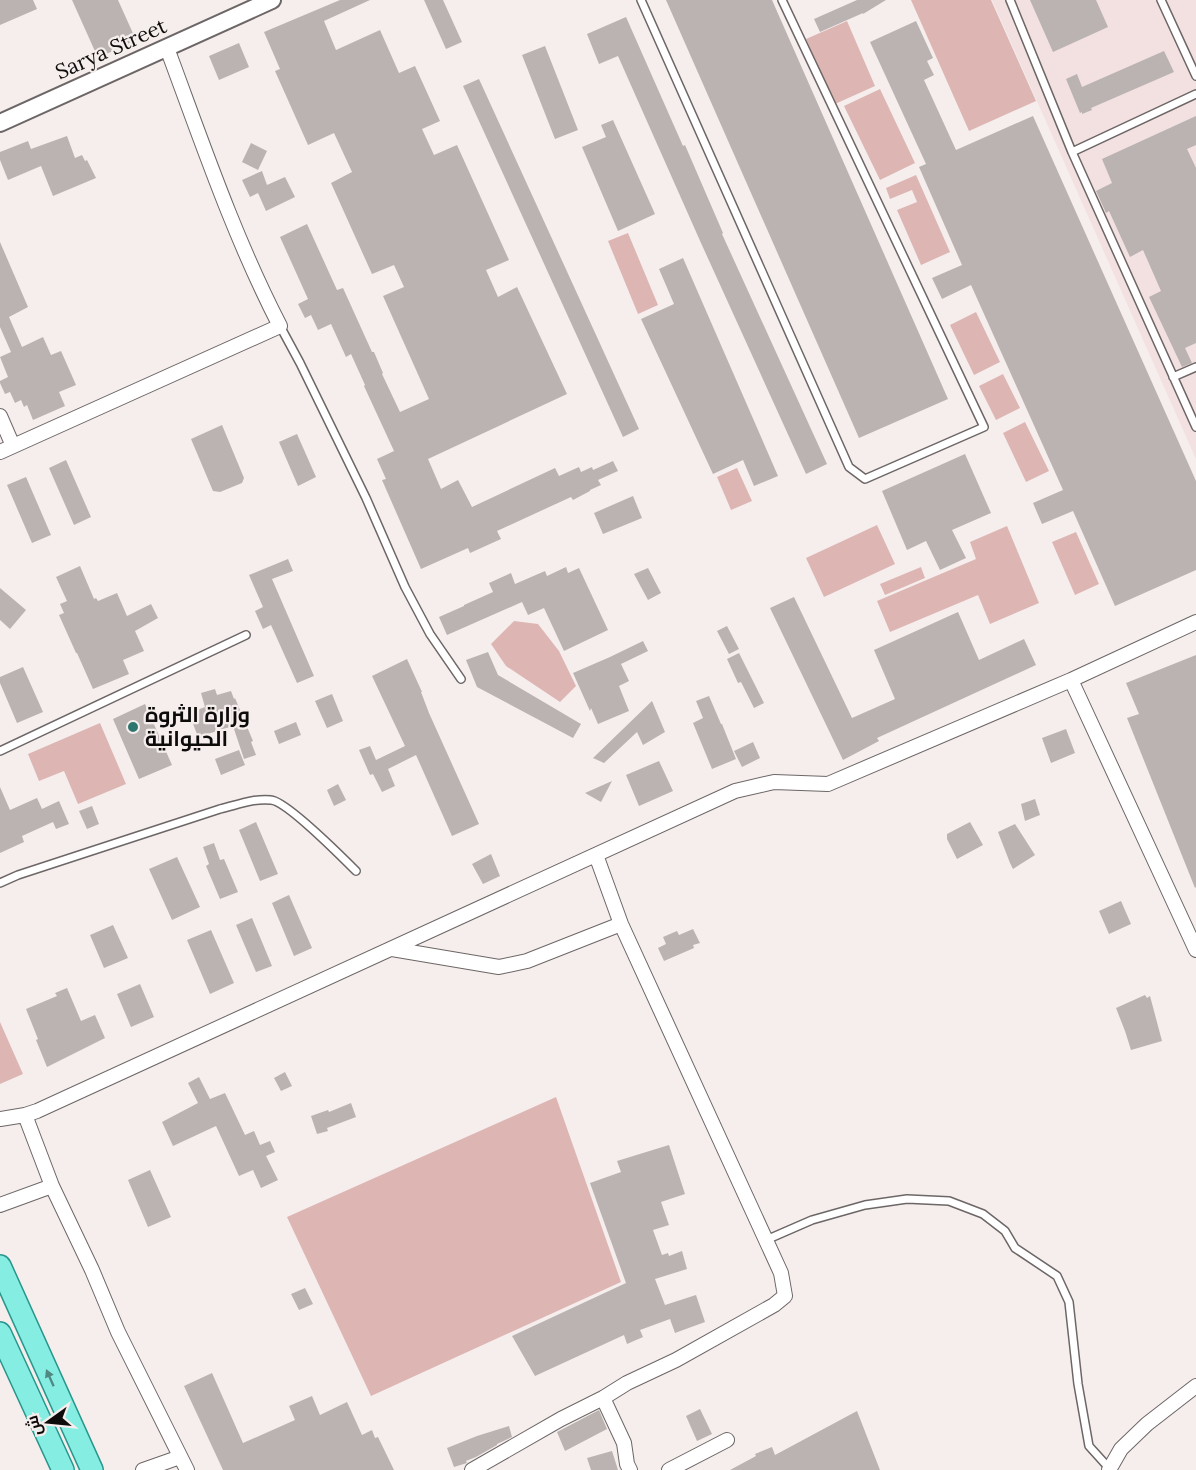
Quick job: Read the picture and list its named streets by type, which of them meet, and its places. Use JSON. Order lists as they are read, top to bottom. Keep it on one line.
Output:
{"streets":{"street":["Sarya Street"]},"places":["وزارة الثروة الحيوانية"],"north":"left"}
